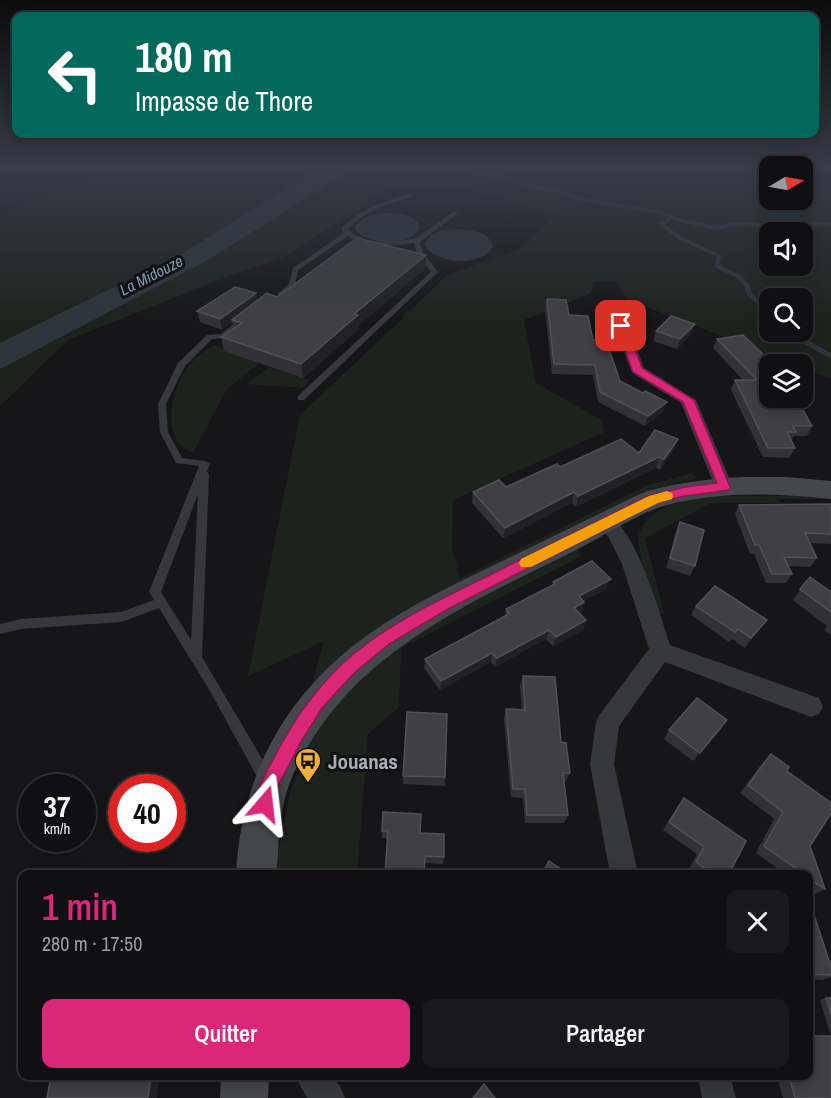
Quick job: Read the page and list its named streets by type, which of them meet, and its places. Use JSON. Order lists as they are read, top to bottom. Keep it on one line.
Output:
{"water":["La Midouze"],"places":{"bus stop":["Jouanas"]},"north":"right","page":{"turn":["180 m","Impasse de Thore"],"speed":"37 km/h","limit":"40","heading":["1 min","280 m · 17:50"],"buttons":["Quitter","Partager"]}}
